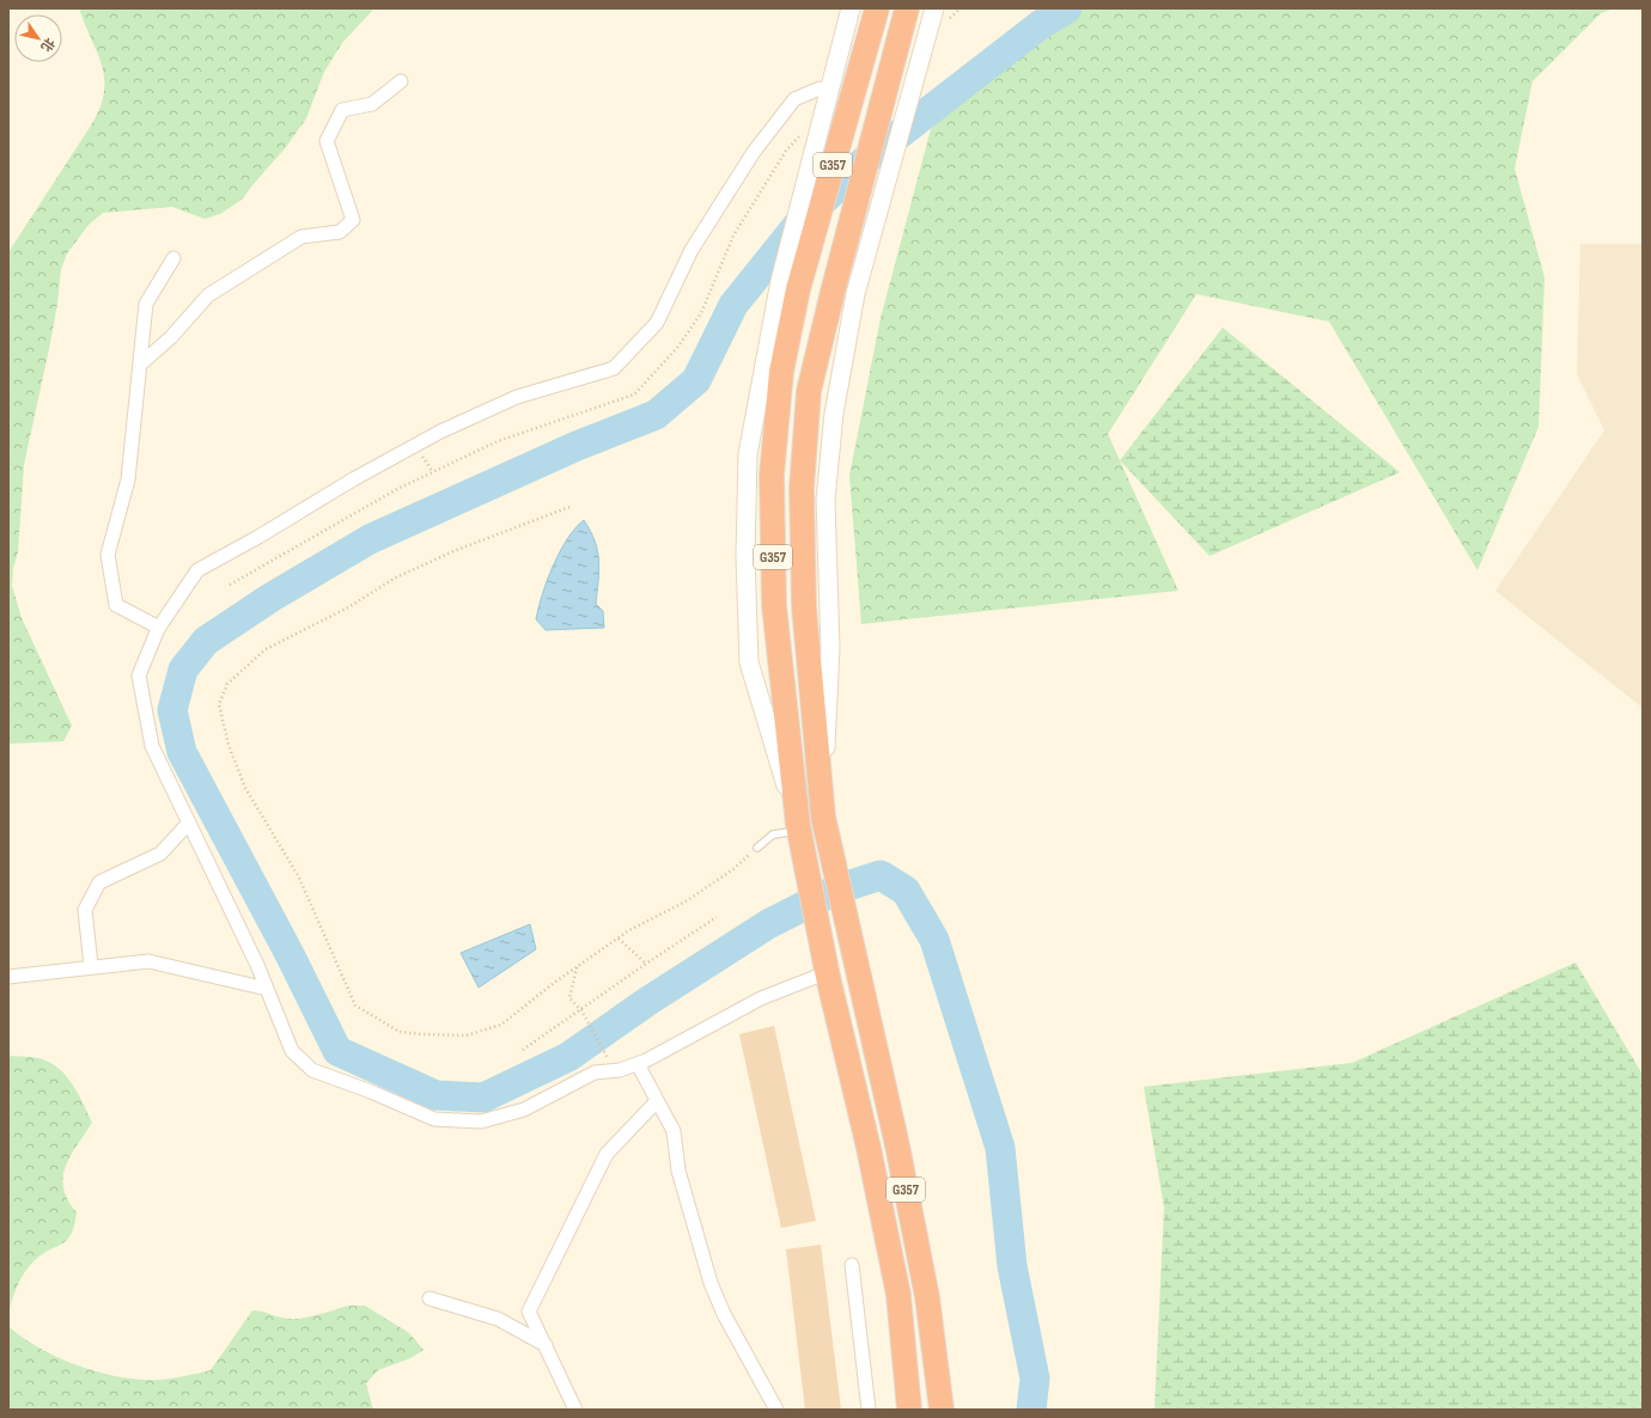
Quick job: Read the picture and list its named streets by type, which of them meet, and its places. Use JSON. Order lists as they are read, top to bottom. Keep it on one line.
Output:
{"streets":{"highway":["G357"]},"north":"bottom right"}
